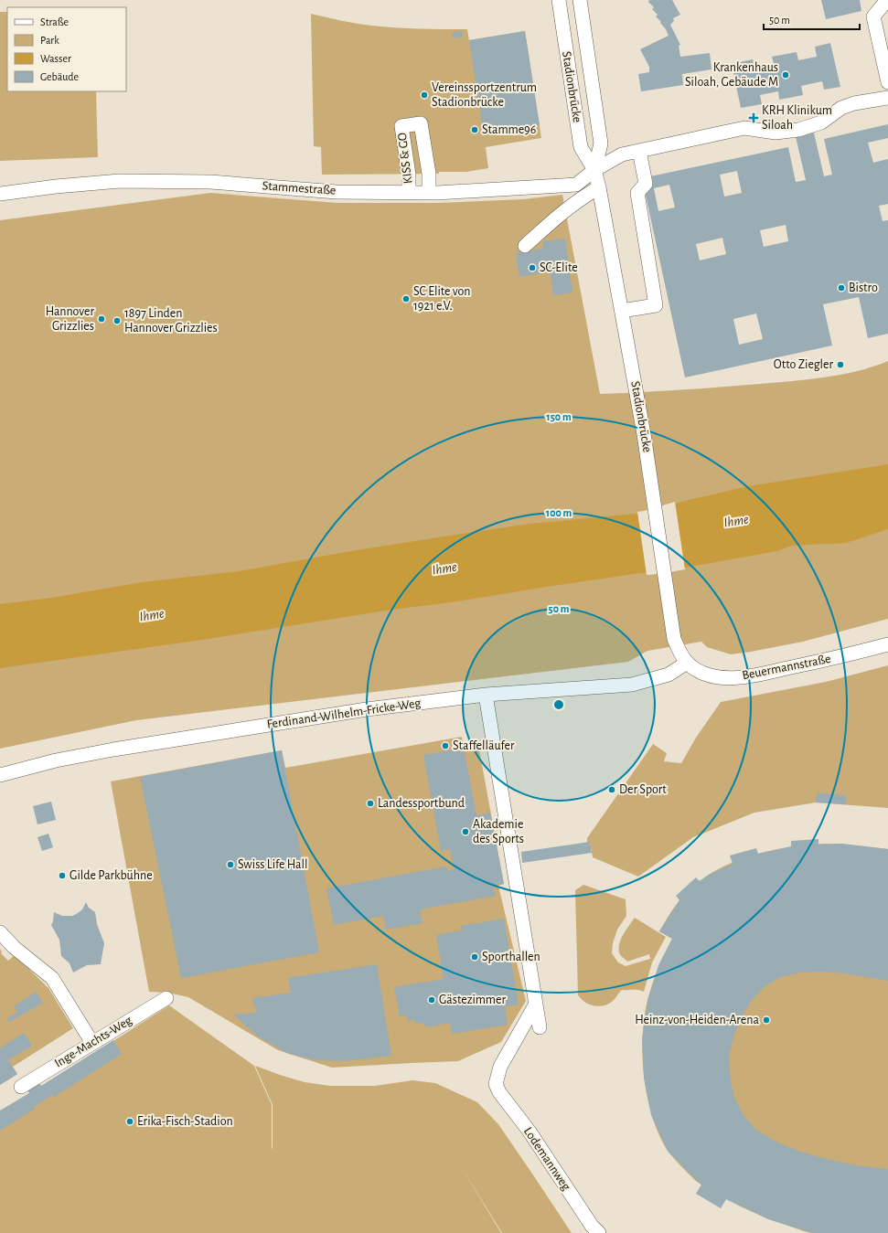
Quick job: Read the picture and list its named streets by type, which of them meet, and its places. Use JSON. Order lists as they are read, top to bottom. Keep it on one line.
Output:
{"streets":{"street":["Stadionbrücke","KISS & GO","Stammestraße","Beuermannstraße","Ferdinand-Wilhelm-Fricke-Weg","Inge-Machts-Weg","Lodemannweg"]},"crossings":[["Stadionbrücke","Stammestraße"],["Stadionbrücke","Beuermannstraße"],["Stadionbrücke","Ferdinand-Wilhelm-Fricke-Weg"],["KISS & GO","Stammestraße"],["Beuermannstraße","Ferdinand-Wilhelm-Fricke-Weg"]],"water":["Ihme"],"places":{"other":["Krankenhaus Siloah, Gebäude M","Vereinssportzentrum Stadionbrücke","Stamme96","SC-Elite","Bistro","SC Elite von 1921 e.V.","Hannover Grizzlies","1897 Linden Hannover Grizzlies","Otto Ziegler","Staffelläufer","Der Sport","Landessportbund","Akademie des Sports","Swiss Life Hall","Gilde Parkbühne","Sporthallen","Gästezimmer","Heinz-von-Heiden-Arena","Erika-Fisch-Stadion"],"health":["KRH Klinikum Siloah"]},"legend":["Straße","Park","Wasser","Gebäude"],"scale_bar":"50 m","rings":["150 m","100 m","50 m"]}
